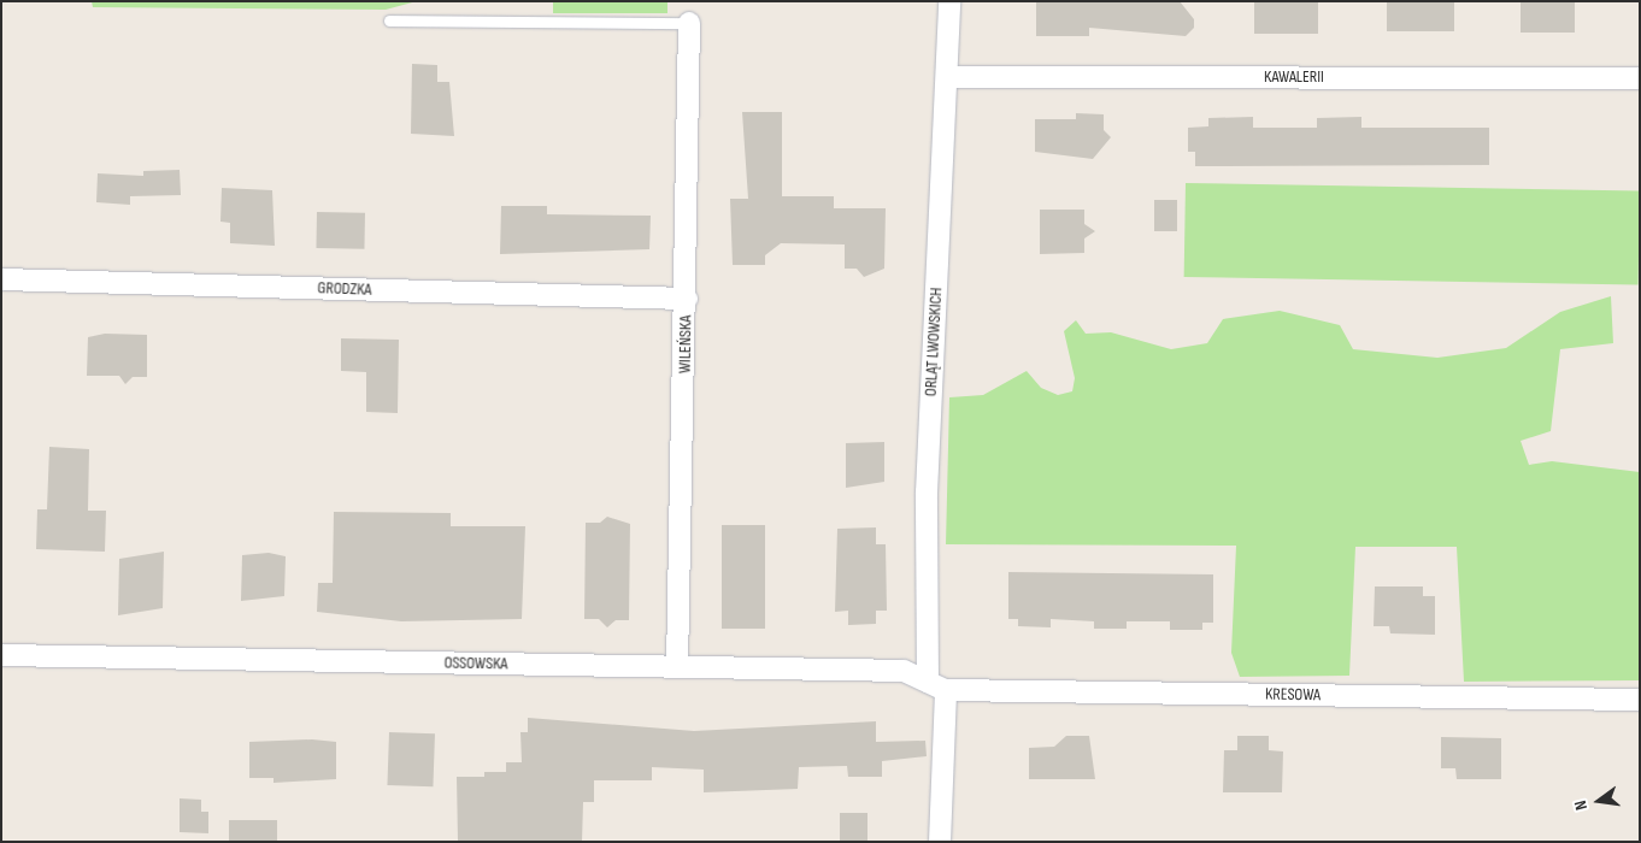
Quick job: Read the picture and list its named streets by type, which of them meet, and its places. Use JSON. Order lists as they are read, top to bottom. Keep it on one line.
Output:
{"streets":{"street":["KAWALERII","GRODZKA","ORLĄT LWOWSKICH","WILEŃSKA","OSSOWSKA","KRESOWA"]},"crossings":[["KAWALERII","ORLĄT LWOWSKICH"],["GRODZKA","WILEŃSKA"],["ORLĄT LWOWSKICH","OSSOWSKA"],["ORLĄT LWOWSKICH","KRESOWA"],["WILEŃSKA","OSSOWSKA"],["OSSOWSKA","KRESOWA"]],"north":"left"}
